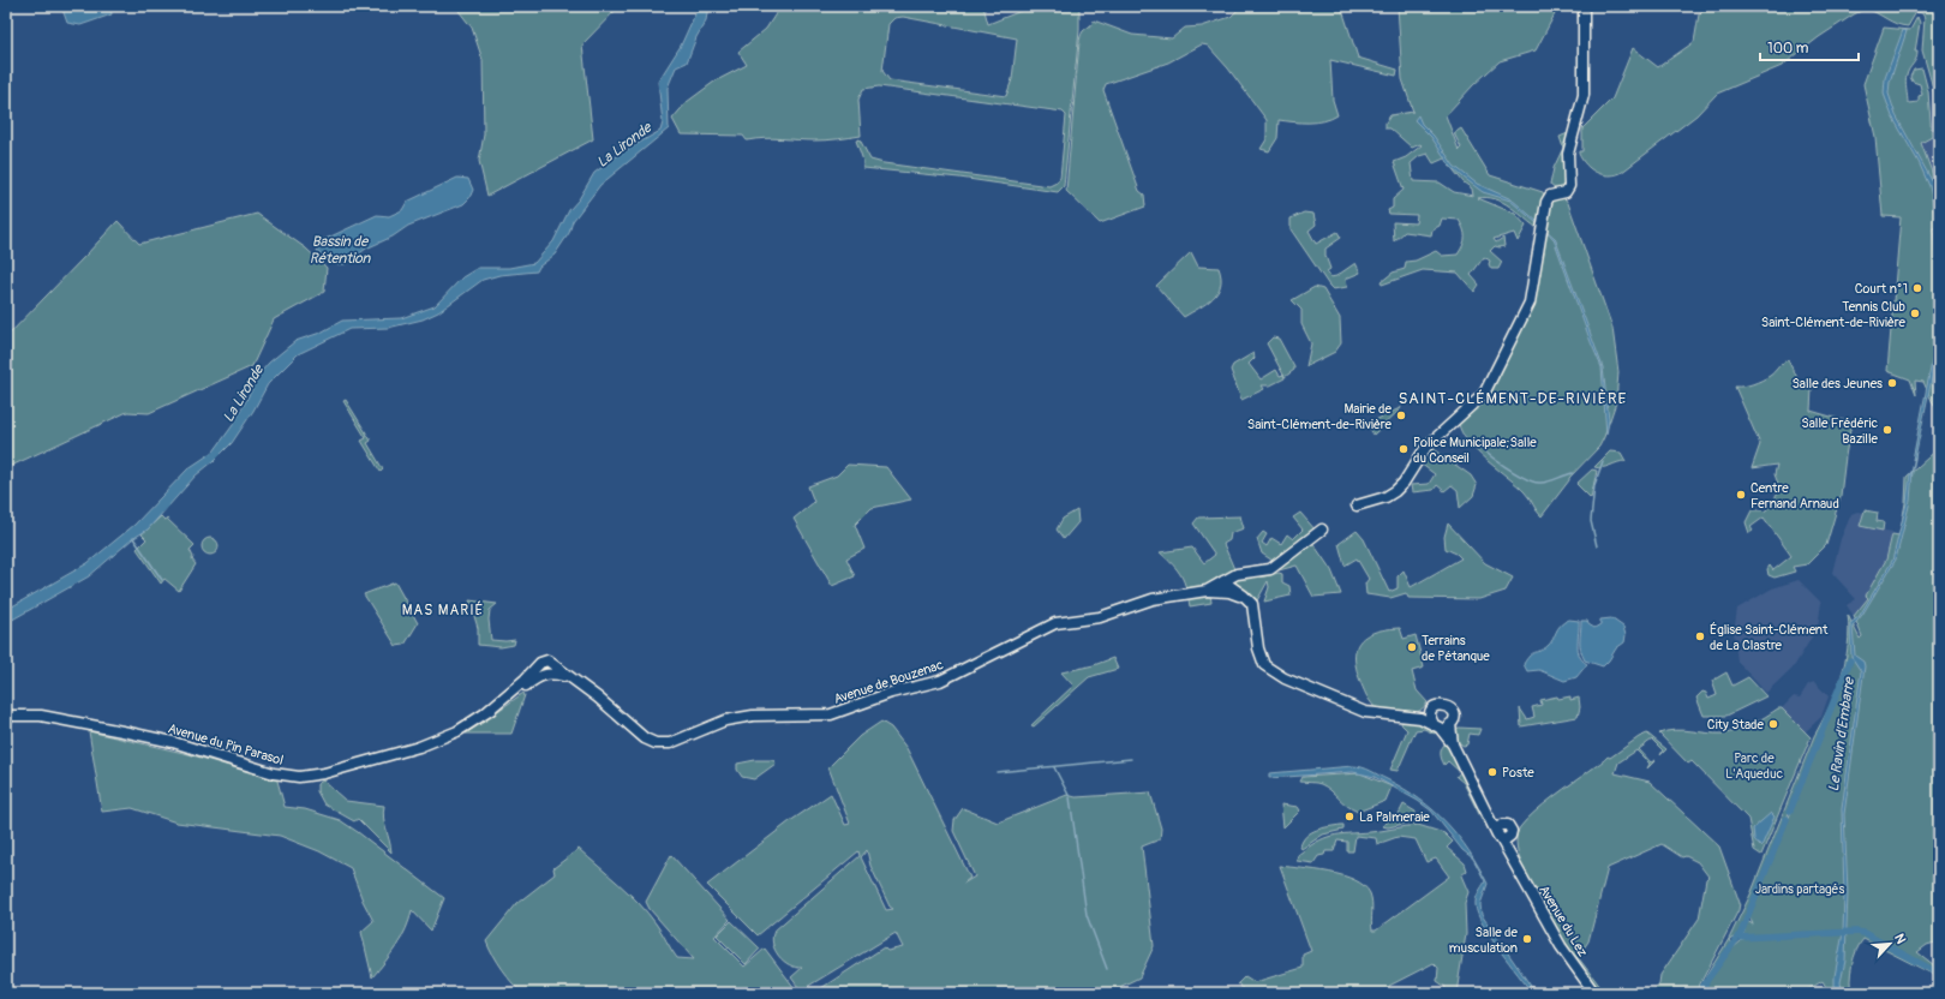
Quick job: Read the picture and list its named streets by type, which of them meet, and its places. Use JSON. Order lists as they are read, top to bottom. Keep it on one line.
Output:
{"streets":{"street":["Avenue de Bouzenac","Avenue du Pin Parasol","Avenue du Lez"]},"crossings":[["Avenue de Bouzenac","Avenue du Pin Parasol"]],"districts":["SAINT-CLÉMENT-DE-RIVIÈRE","MAS MARIÉ"],"water":["La Lironde","Bassin de Rétention","Le Ravin d'Embarre"],"parks":["Parc de L'Aqueduc","Jardins partagés"],"places":["Court n°1","Tennis Club Saint-Clément-de-Rivière","Salle des Jeunes","Mairie de Saint-Clément-de-Rivière","Salle Frédéric Bazille","Police Municipale;Salle du Conseil","Centre Fernand Arnaud","Église Saint-Clément de La Clastre","Terrains de Pétanque","City Stade","Poste","La Palmeraie","Salle de musculation"],"scale_bar":"100 m","north":"top right"}
